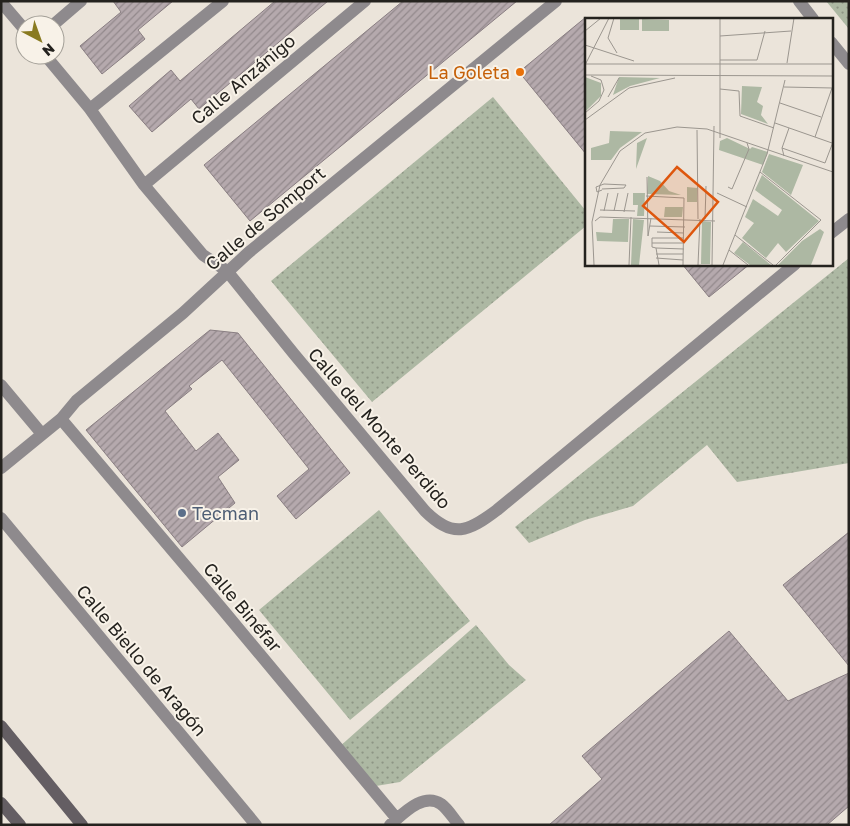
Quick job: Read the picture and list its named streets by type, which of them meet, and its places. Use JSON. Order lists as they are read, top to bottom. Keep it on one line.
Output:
{"streets":{"street":["Calle Anzánigo","Calle de Somport","Calle del Monte Perdido","Calle Binéfar","Calle Biello de Aragón"]},"crossings":[["Calle Anzánigo","Calle del Monte Perdido"],["Calle de Somport","Calle del Monte Perdido"],["Calle de Somport","Calle Binéfar"]],"places":["La Goleta","Tecman"],"north":"bottom right"}
